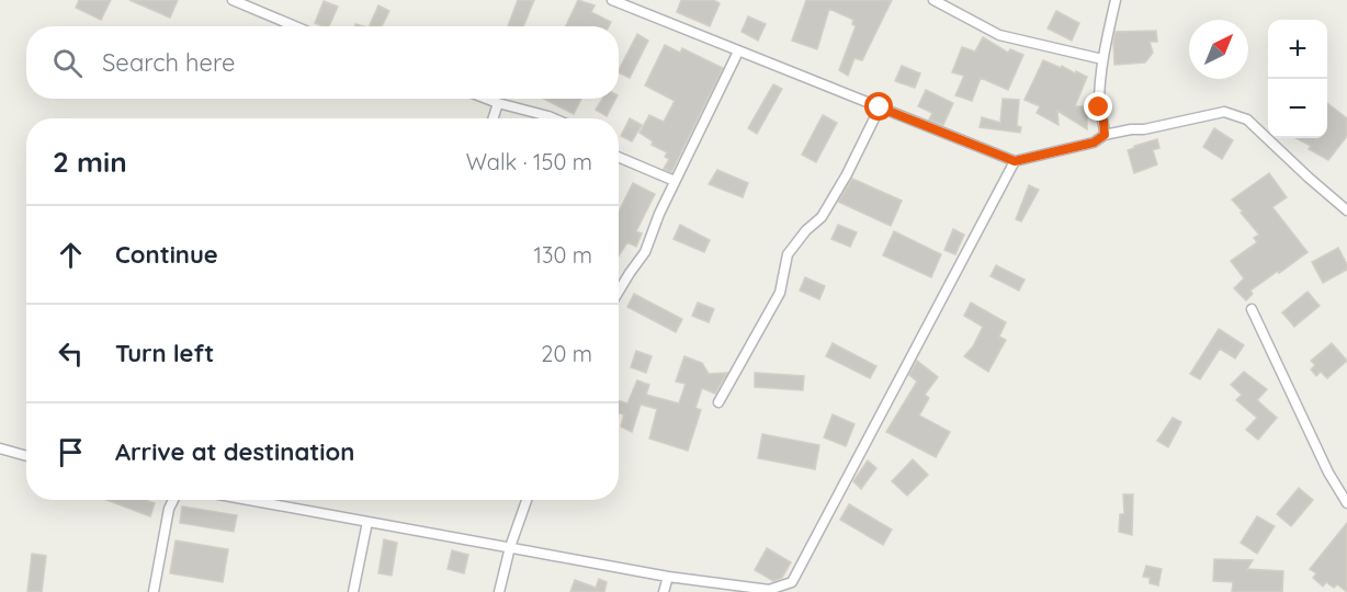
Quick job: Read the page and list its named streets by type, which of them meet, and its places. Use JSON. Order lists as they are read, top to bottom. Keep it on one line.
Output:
{"north":"top right","page":{"map_buttons":["+","−"],"search":"Search here","heading":["2 min","Walk · 150 m"],"list":[["Continue","130 m"],["Turn left","20 m"],"Arrive at destination"]}}
